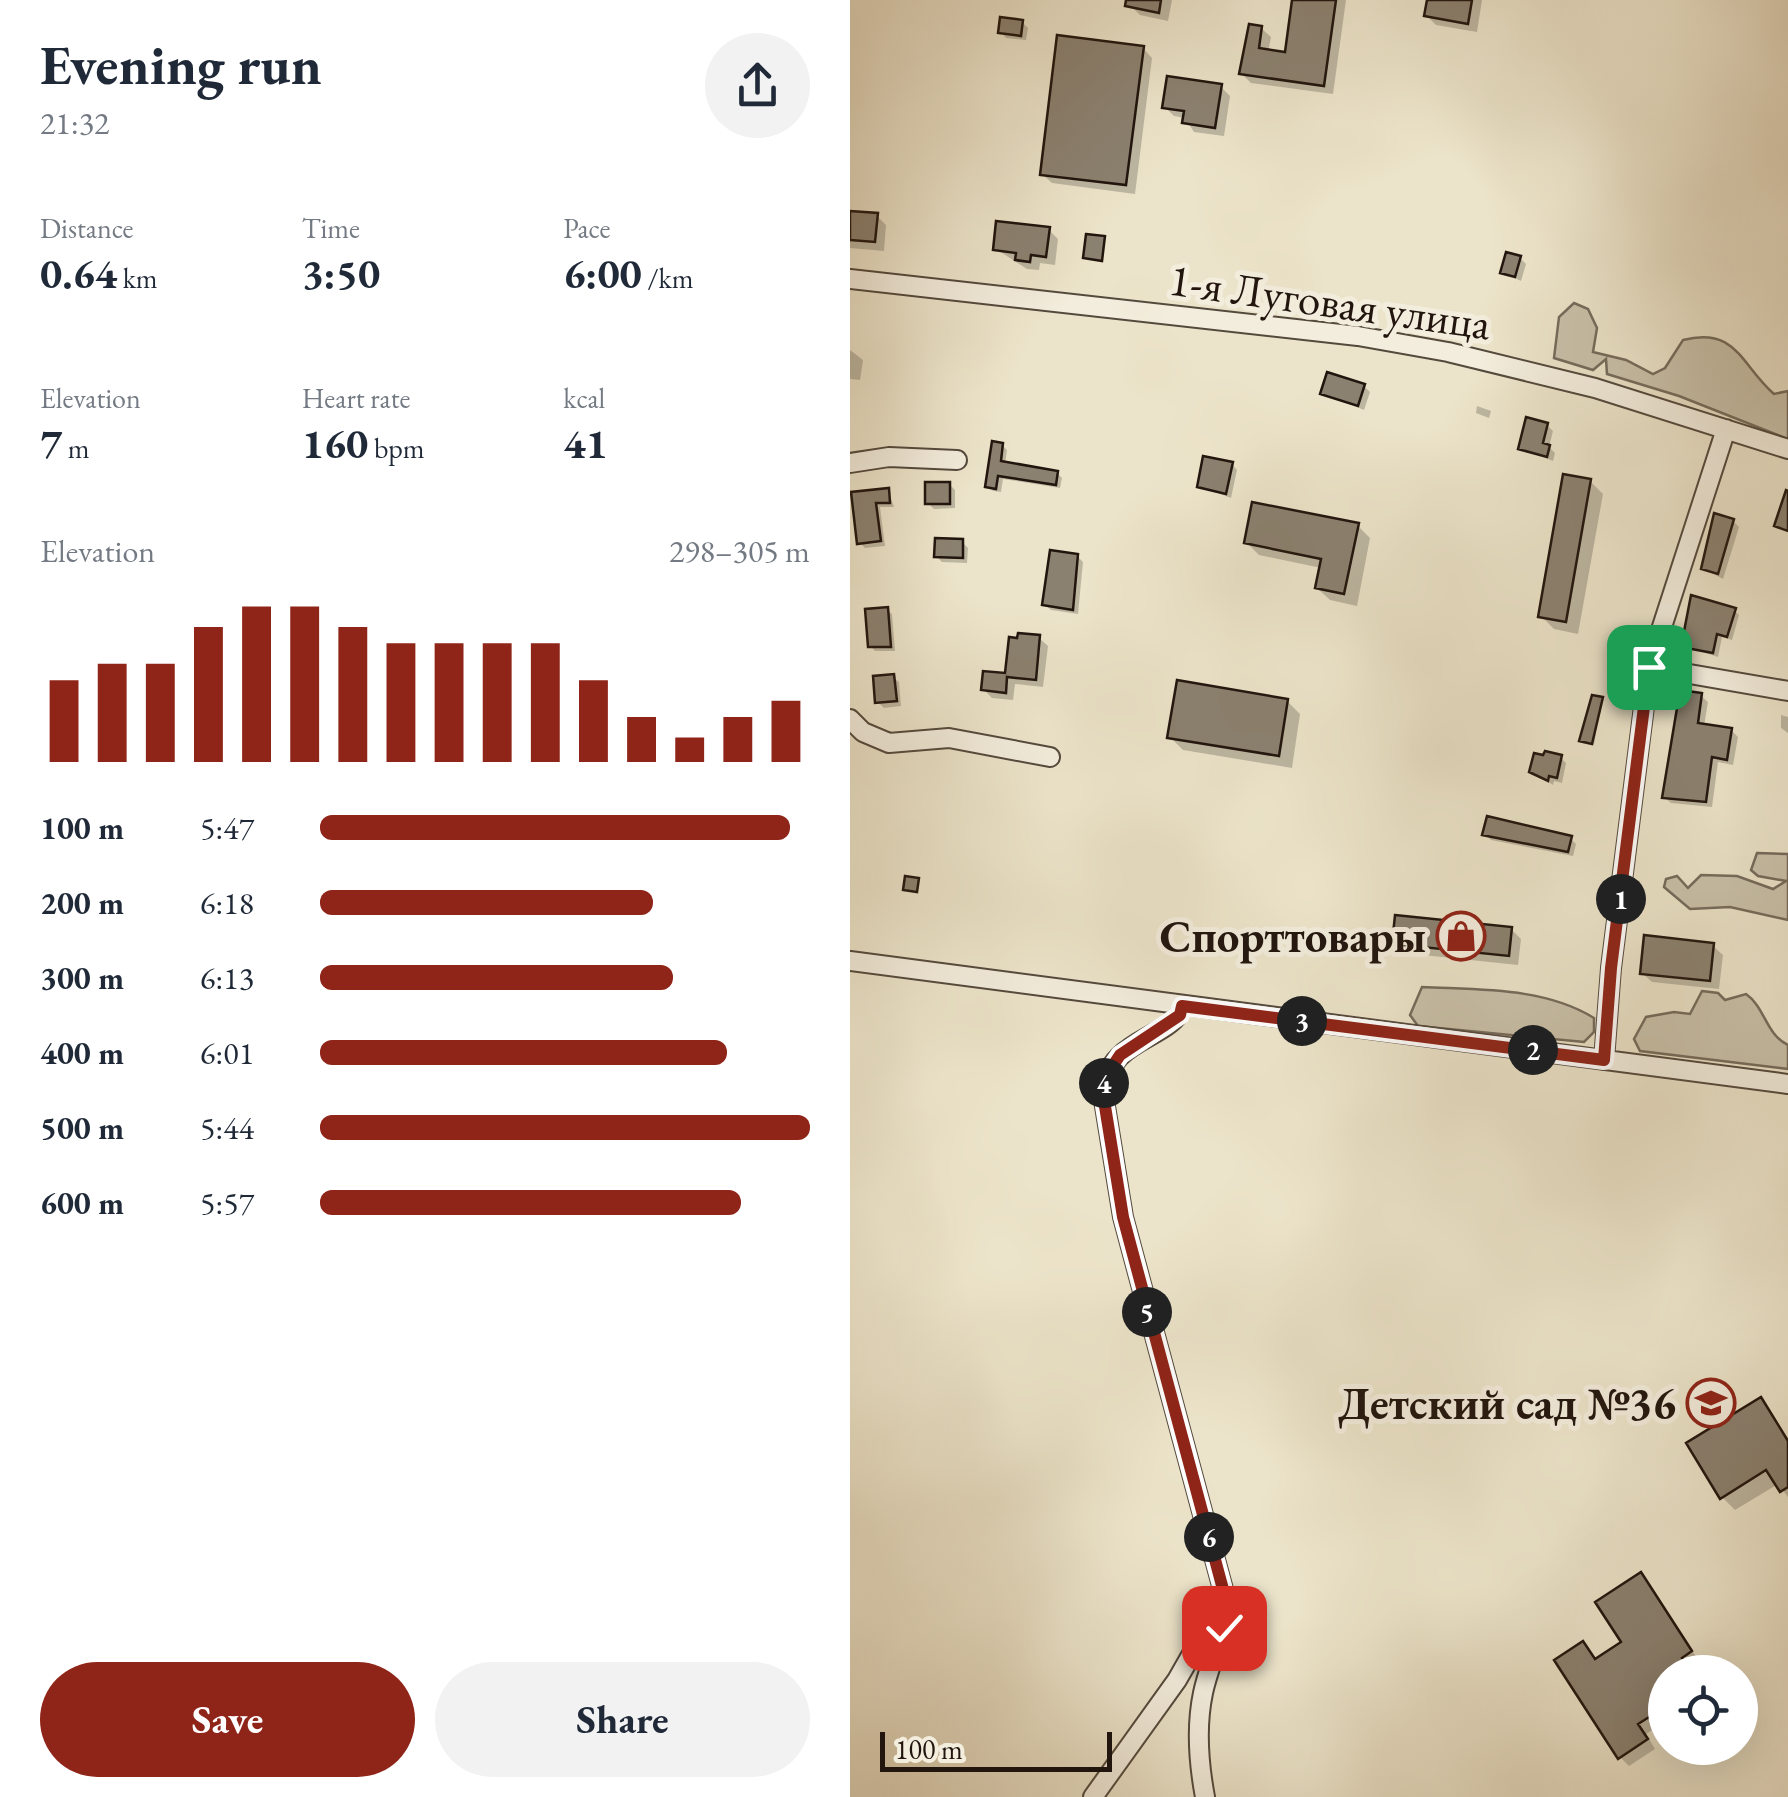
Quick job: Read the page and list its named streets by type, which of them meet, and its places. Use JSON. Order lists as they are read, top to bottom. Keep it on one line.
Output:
{"streets":{"street":["1-я Луговая улица"]},"places":{"shop":["Спорттовары"],"school or university":["Детский сад №36"]},"scale_bar":"100 m","page":{"heading":["Evening run","21:32"],"stats":[["Distance","0.64 km"],["Time","3:50"],["Pace","6:00 /km"],["Elevation","7 m"],["Heart rate","160 bpm"],["kcal","41"]],"chart":["Elevation","298–305 m"],"list":[{"name":"100 m","note":"5:47"},{"name":"200 m","note":"6:18"},{"name":"300 m","note":"6:13"},{"name":"400 m","note":"6:01"},{"name":"500 m","note":"5:44"},{"name":"600 m","note":"5:57"}],"pins":["1","3","2","4","5","6"],"buttons":["Save","Share"],"scale":"100 m"}}
